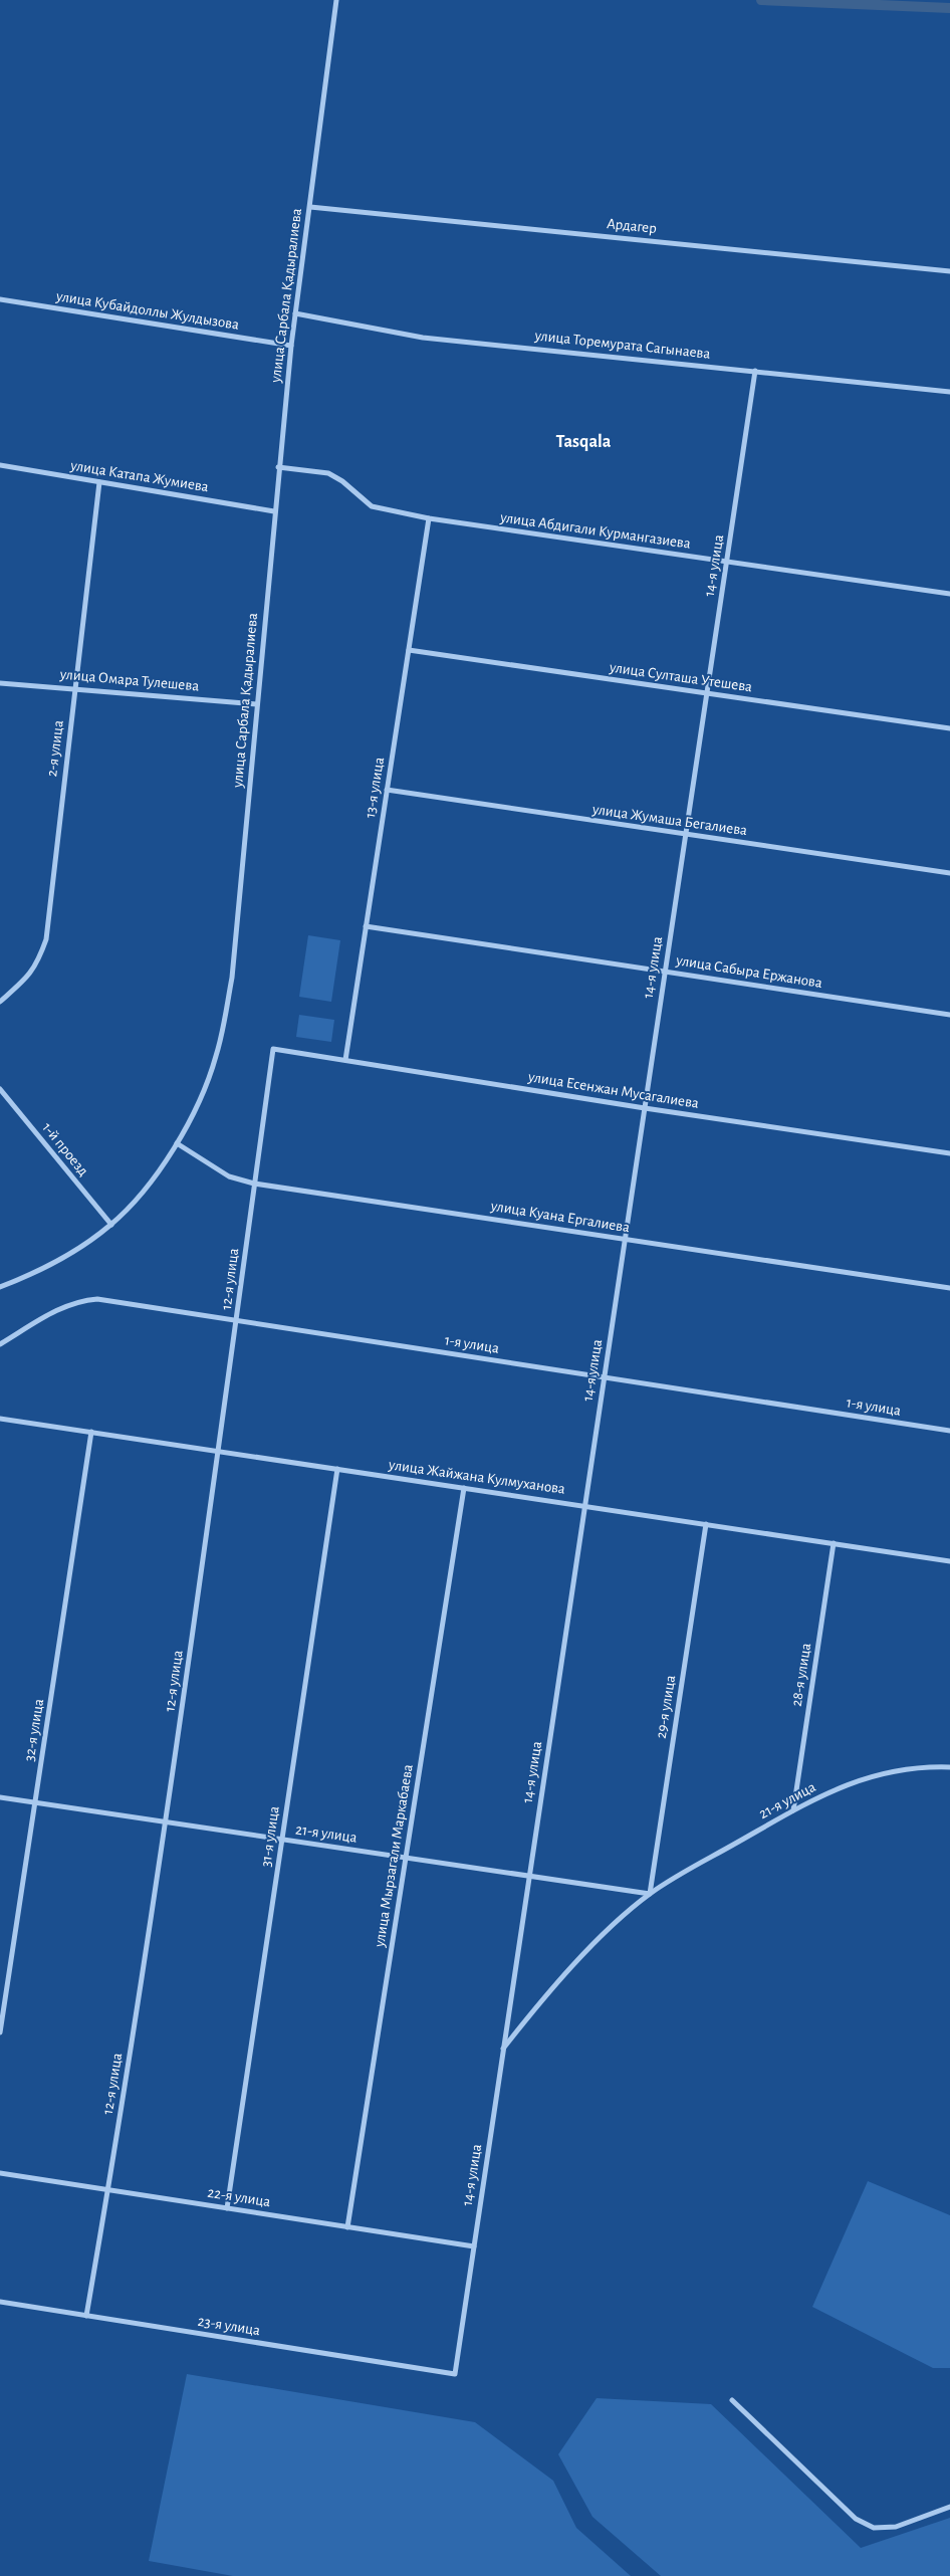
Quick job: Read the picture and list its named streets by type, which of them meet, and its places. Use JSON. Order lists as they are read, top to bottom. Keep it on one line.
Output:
{"streets":{"street":["Ардагер","улица Сарбала Қадыралиева","улица Кубайдоллы Жулдызова","улица Торемурата Сагынаева","улица Катапа Жумиева","улица Абдигали Курмангазиева","14-я улица","улица Султаша Утешева","улица Омара Тулешева","2-я улица","13-я улица","улица Жумаша Бегалиева","улица Сабыра Ержанова","улица Есенжан Мусагалиева","1-й проезд","улица Куана Ергалиева","12-я улица","1-я улица","улица Жайжана Кулмуханова","28-я улица","29-я улица","32-я улица","21-я улица","31-я улица","улица Мырзагали Маркабаева","22-я улица","23-я улица"]},"crossings":[["Ардагер","улица Сарбала Қадыралиева"],["улица Сарбала Қадыралиева","улица Кубайдоллы Жулдызова"],["улица Сарбала Қадыралиева","улица Торемурата Сагынаева"],["улица Сарбала Қадыралиева","улица Катапа Жумиева"],["улица Сарбала Қадыралиева","улица Абдигали Курмангазиева"],["улица Сарбала Қадыралиева","улица Омара Тулешева"],["улица Сарбала Қадыралиева","1-й проезд"],["улица Сарбала Қадыралиева","улица Куана Ергалиева"],["улица Торемурата Сагынаева","14-я улица"],["улица Катапа Жумиева","2-я улица"],["улица Абдигали Курмангазиева","14-я улица"],["улица Абдигали Курмангазиева","13-я улица"],["14-я улица","улица Султаша Утешева"],["14-я улица","улица Жумаша Бегалиева"],["14-я улица","улица Сабыра Ержанова"],["14-я улица","улица Есенжан Мусагалиева"],["14-я улица","улица Куана Ергалиева"],["14-я улица","1-я улица"],["14-я улица","улица Жайжана Кулмуханова"],["14-я улица","21-я улица"],["14-я улица","22-я улица"],["14-я улица","23-я улица"],["улица Султаша Утешева","13-я улица"],["улица Омара Тулешева","2-я улица"],["13-я улица","улица Жумаша Бегалиева"],["13-я улица","улица Сабыра Ержанова"],["13-я улица","улица Есенжан Мусагалиева"],["улица Есенжан Мусагалиева","12-я улица"],["улица Куана Ергалиева","12-я улица"],["12-я улица","1-я улица"],["12-я улица","улица Жайжана Кулмуханова"],["12-я улица","21-я улица"],["12-я улица","22-я улица"],["12-я улица","23-я улица"],["улица Жайжана Кулмуханова","28-я улица"],["улица Жайжана Кулмуханова","29-я улица"],["улица Жайжана Кулмуханова","32-я улица"],["улица Жайжана Кулмуханова","31-я улица"],["улица Жайжана Кулмуханова","улица Мырзагали Маркабаева"],["28-я улица","21-я улица"],["29-я улица","21-я улица"],["32-я улица","21-я улица"],["21-я улица","31-я улица"],["21-я улица","улица Мырзагали Маркабаева"],["31-я улица","22-я улица"],["улица Мырзагали Маркабаева","22-я улица"]],"districts":["Tasqala"]}
